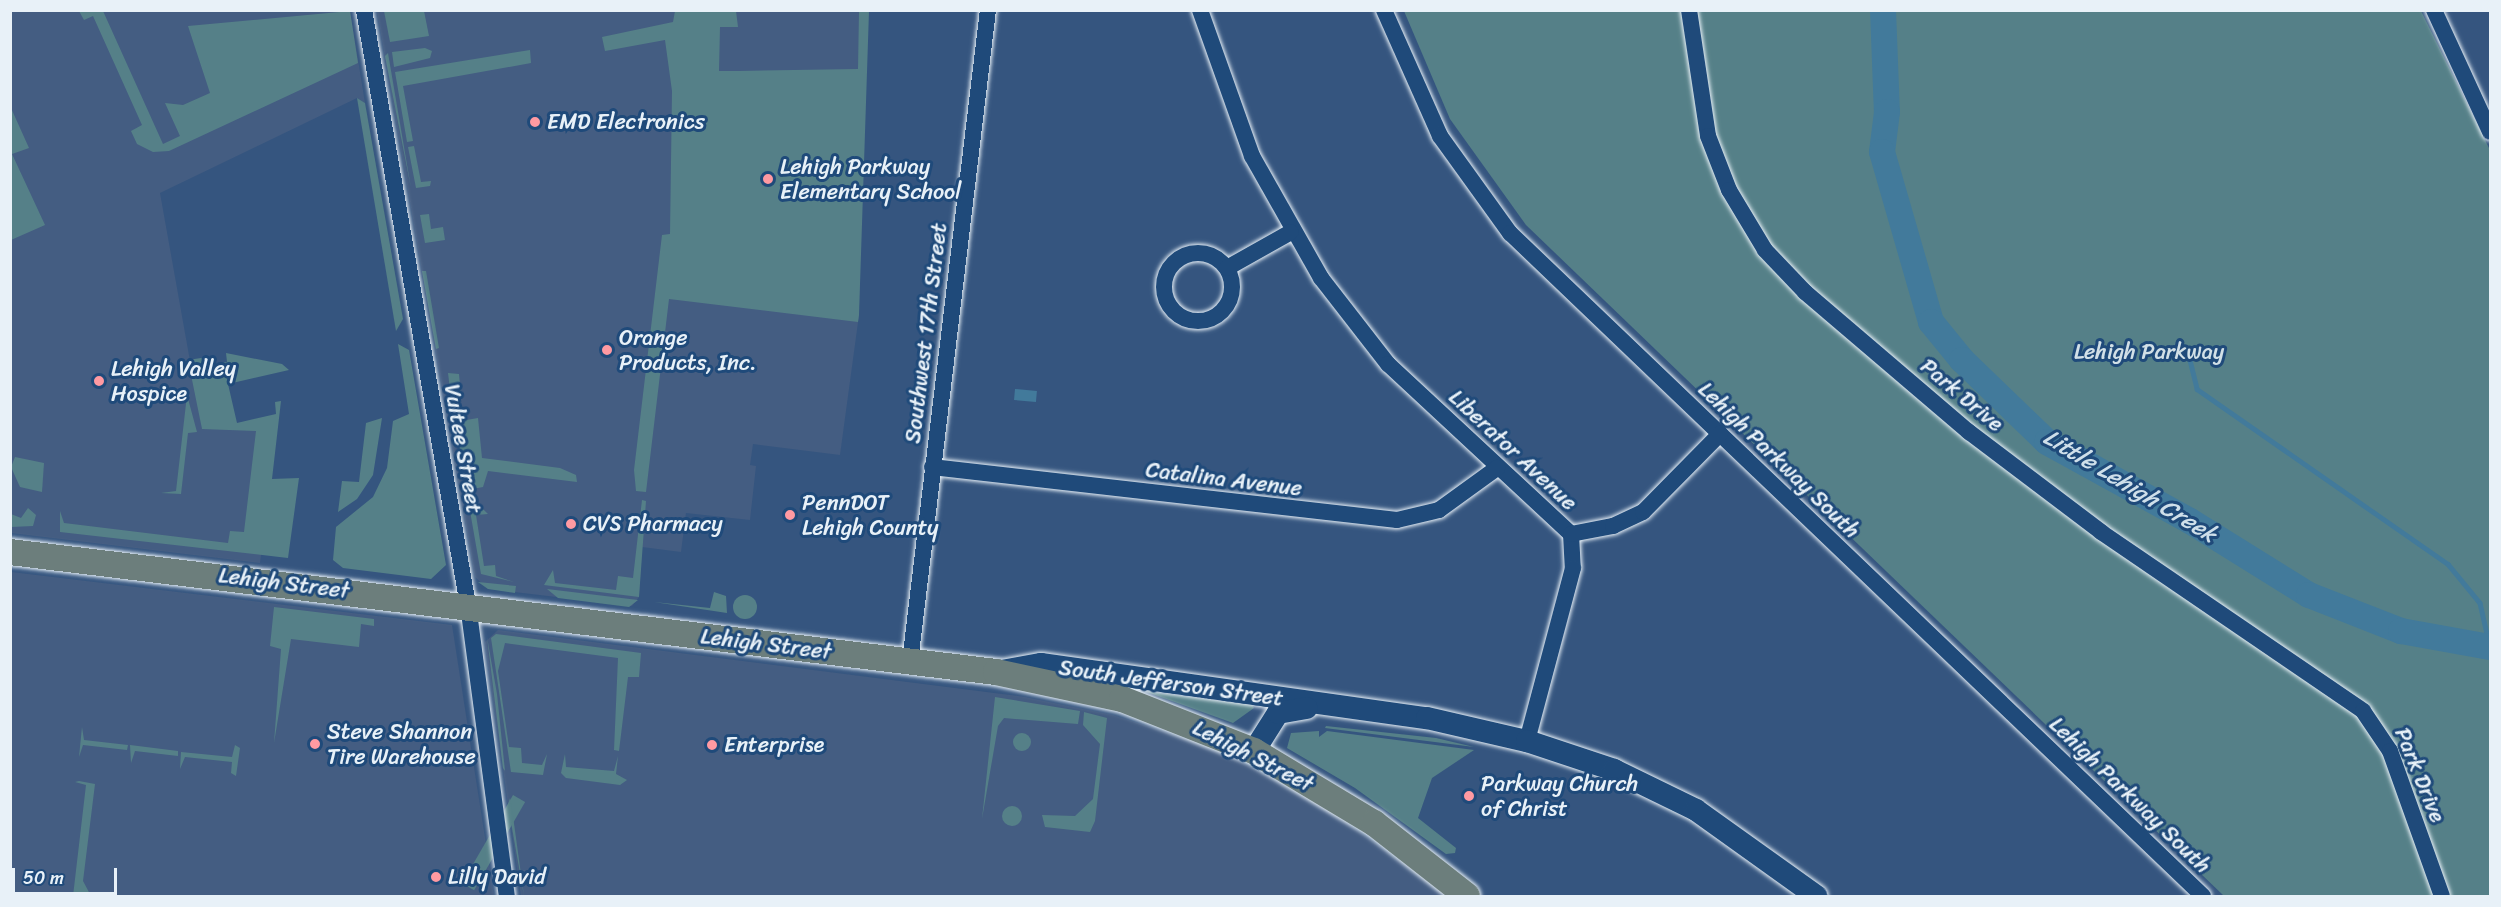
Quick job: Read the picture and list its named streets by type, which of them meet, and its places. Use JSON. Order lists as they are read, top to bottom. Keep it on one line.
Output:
{"streets":{"main road":["Lehigh Street","South Jefferson Street"],"street":["Southwest 17th Street","Park Drive","Vultee Street","Liberator Avenue","Lehigh Parkway South","Catalina Avenue"]},"crossings":[["Southwest 17th Street","Catalina Avenue"],["Southwest 17th Street","Lehigh Street"],["Vultee Street","Lehigh Street"],["Liberator Avenue","Catalina Avenue"],["Liberator Avenue","South Jefferson Street"],["Lehigh Street","South Jefferson Street"]],"water":["Little Lehigh Creek"],"parks":["Lehigh Parkway"],"places":["EMD Electronics","Lehigh Parkway Elementary School","Orange Products, Inc.","Lehigh Valley Hospice","PennDOT Lehigh County","CVS Pharmacy","Steve Shannon Tire Warehouse","Enterprise","Parkway Church of Christ","Lilly David"],"scale_bar":"50 m"}
